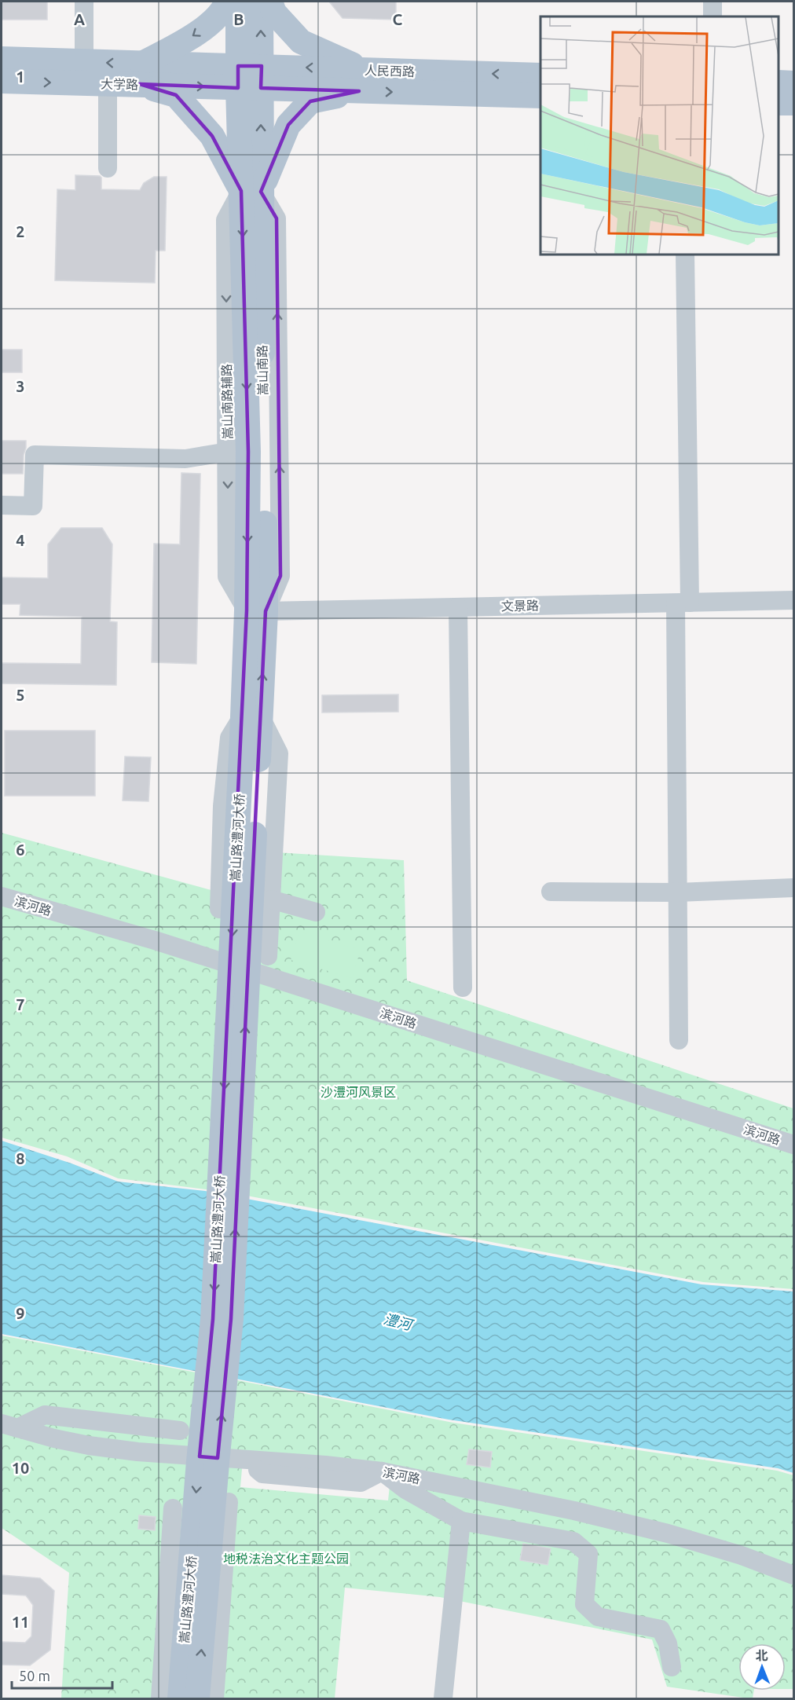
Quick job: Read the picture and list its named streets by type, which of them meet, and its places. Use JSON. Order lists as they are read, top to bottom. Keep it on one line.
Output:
{"streets":{"main road":["人民西路","大学路","嵩山南路","嵩山路澧河大桥"],"street":["嵩山南路辅路","文景路","滨河路"]},"crossings":[["人民西路","大学路"],["人民西路","嵩山南路"],["大学路","嵩山南路"],["嵩山南路","嵩山南路辅路"],["嵩山南路","文景路"],["嵩山南路","嵩山路澧河大桥"],["嵩山南路辅路","文景路"]],"one_way":["嵩山南路辅路"],"water":["澧河"],"parks":["沙澧河风景区","地税法治文化主题公园"],"scale_bar":"50 m","north":"top","grid":{"columns":["A","B","C"],"rows":["1","2","3","4","5","6","7","8","9","10","11"]}}
